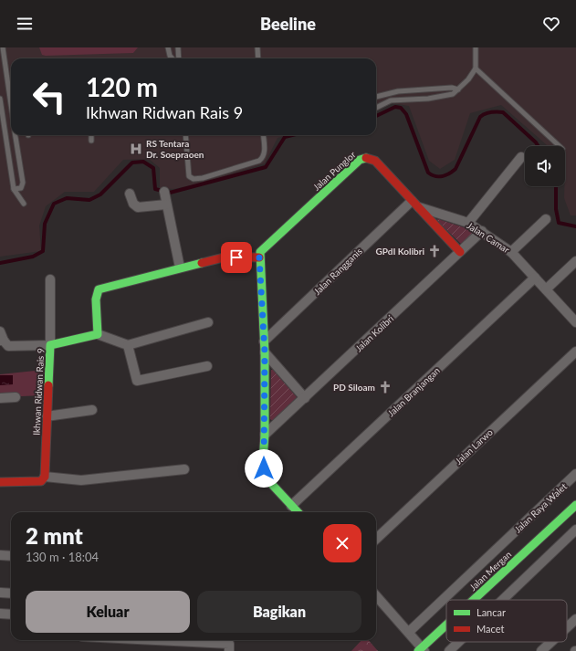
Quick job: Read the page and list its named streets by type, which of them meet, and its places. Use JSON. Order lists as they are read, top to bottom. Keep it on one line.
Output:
{"streets":{"street":["Jalan Punglor","Jalan Camar","Jalan Rangganis","Jalan Kolibri","Ikhwan Ridwan Rais 9","Jalan Branjangan","Jalan Larwo","Jalan Raya Walet","Jalan Mergan"]},"crossings":[["Jalan Punglor","Jalan Camar"],["Jalan Punglor","Jalan Rangganis"],["Jalan Camar","Jalan Rangganis"],["Jalan Camar","Jalan Kolibri"],["Jalan Camar","Jalan Branjangan"]],"places":{"hospital":["RS Tentara Dr. Soepraoen"],"church":["GPdI Kolibri","PD Siloam"]},"legend":["Lancar","Macet"],"page":{"header":"Beeline","turn":["120 m","Ikhwan Ridwan Rais 9"],"heading":["2 mnt","130 m · 18:04"],"buttons":["Keluar","Bagikan"]}}
